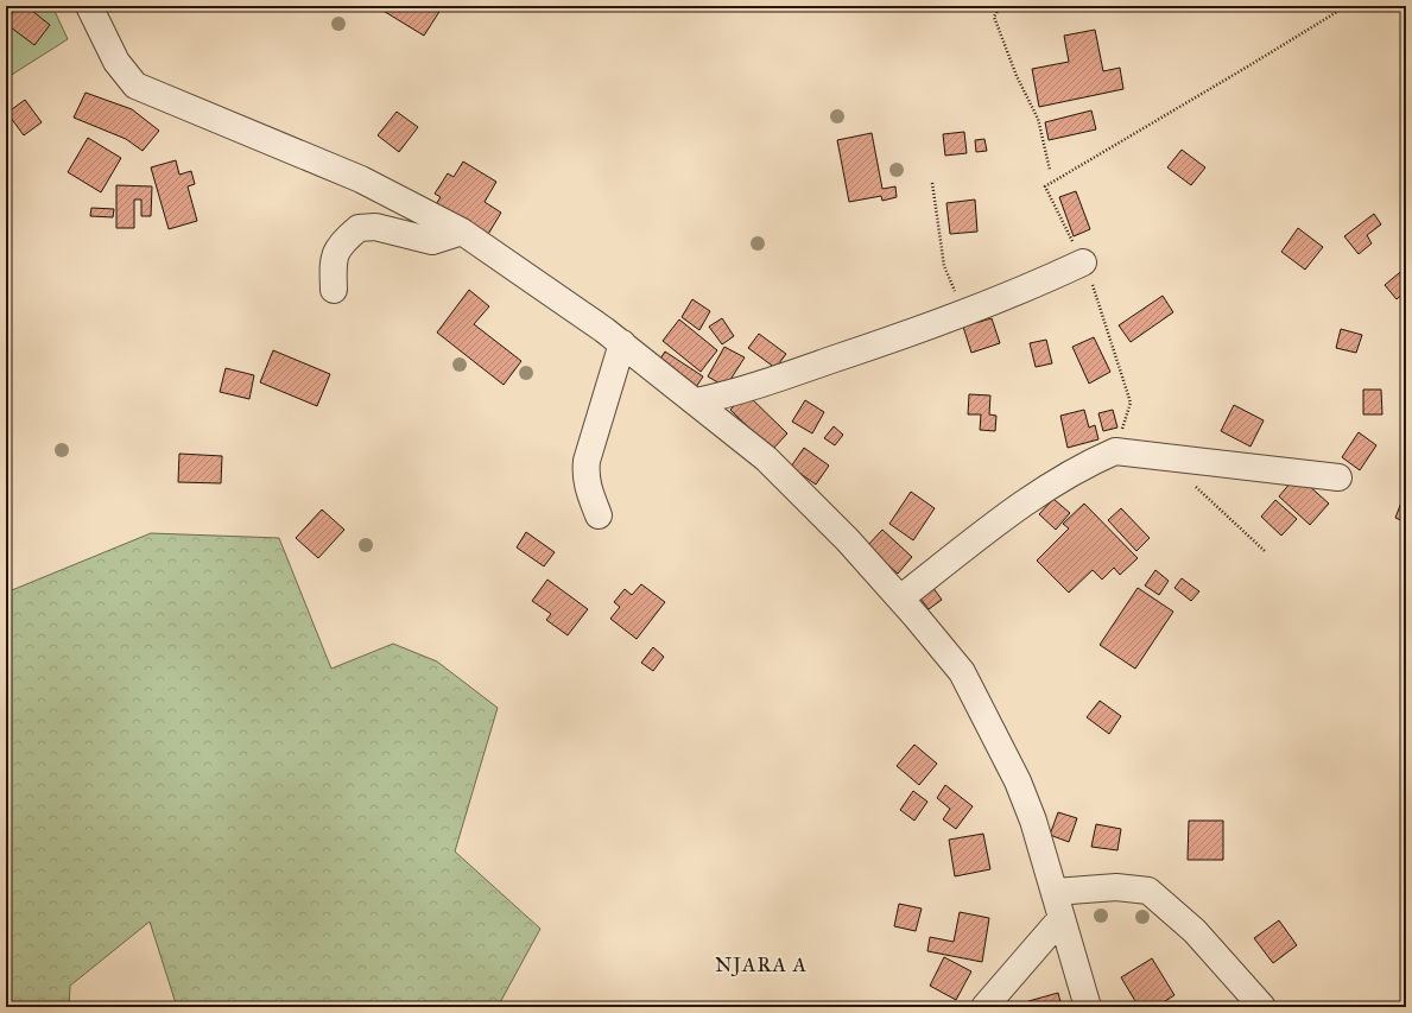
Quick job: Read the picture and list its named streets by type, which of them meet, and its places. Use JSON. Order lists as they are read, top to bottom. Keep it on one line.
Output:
{"districts":["NJARA A"]}
